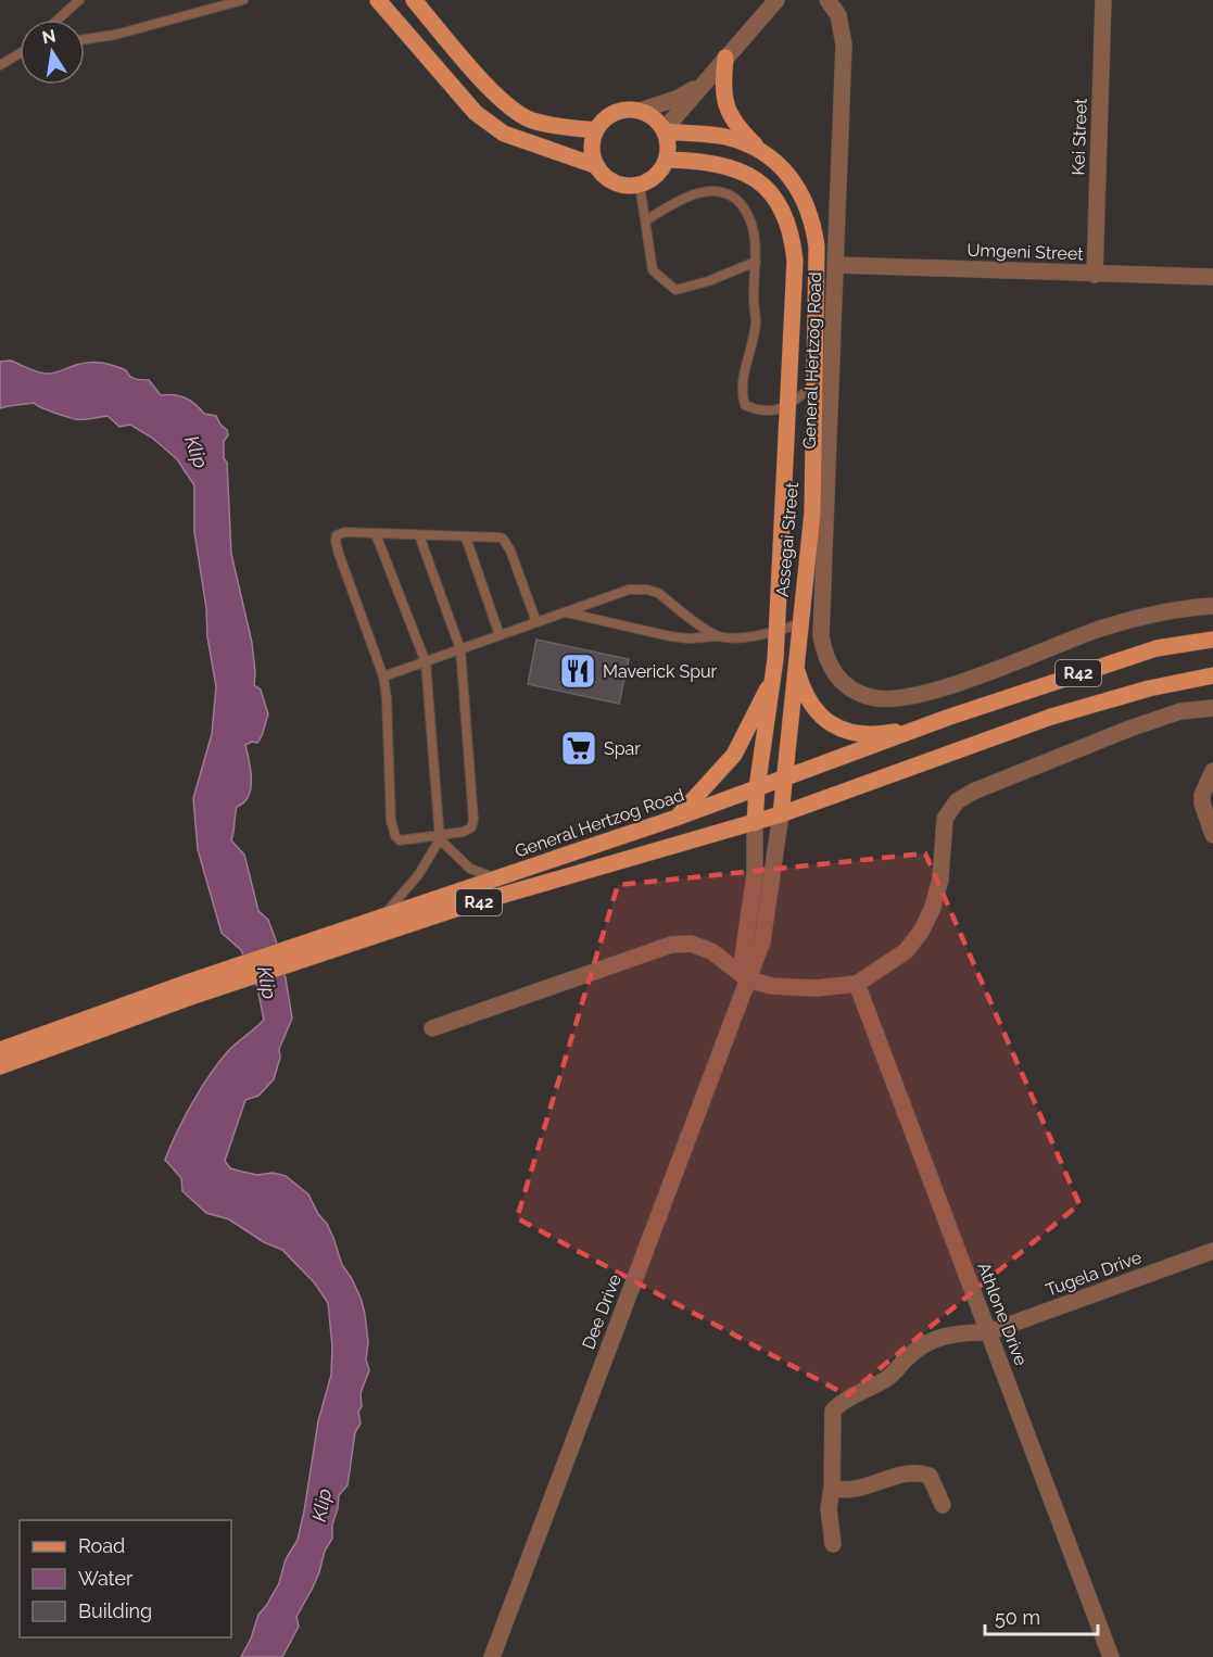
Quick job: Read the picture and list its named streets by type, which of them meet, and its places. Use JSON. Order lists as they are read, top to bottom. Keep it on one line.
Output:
{"streets":{"main road":["General Hertzog Road","Assegai Street","R42"],"street":["Kei Street","Umgeni Street","Tugela Drive","Dee Drive","Athlone Drive"]},"crossings":[["Kei Street","Umgeni Street"],["Umgeni Street","General Hertzog Road"],["General Hertzog Road","Assegai Street"],["General Hertzog Road","Dee Drive"],["Assegai Street","Dee Drive"],["Tugela Drive","Athlone Drive"]],"water":["Klip"],"places":{"restaurant":["Maverick Spur"],"supermarket":["Spar"]},"legend":["Road","Water","Building"],"scale_bar":"50 m","north":"top"}
